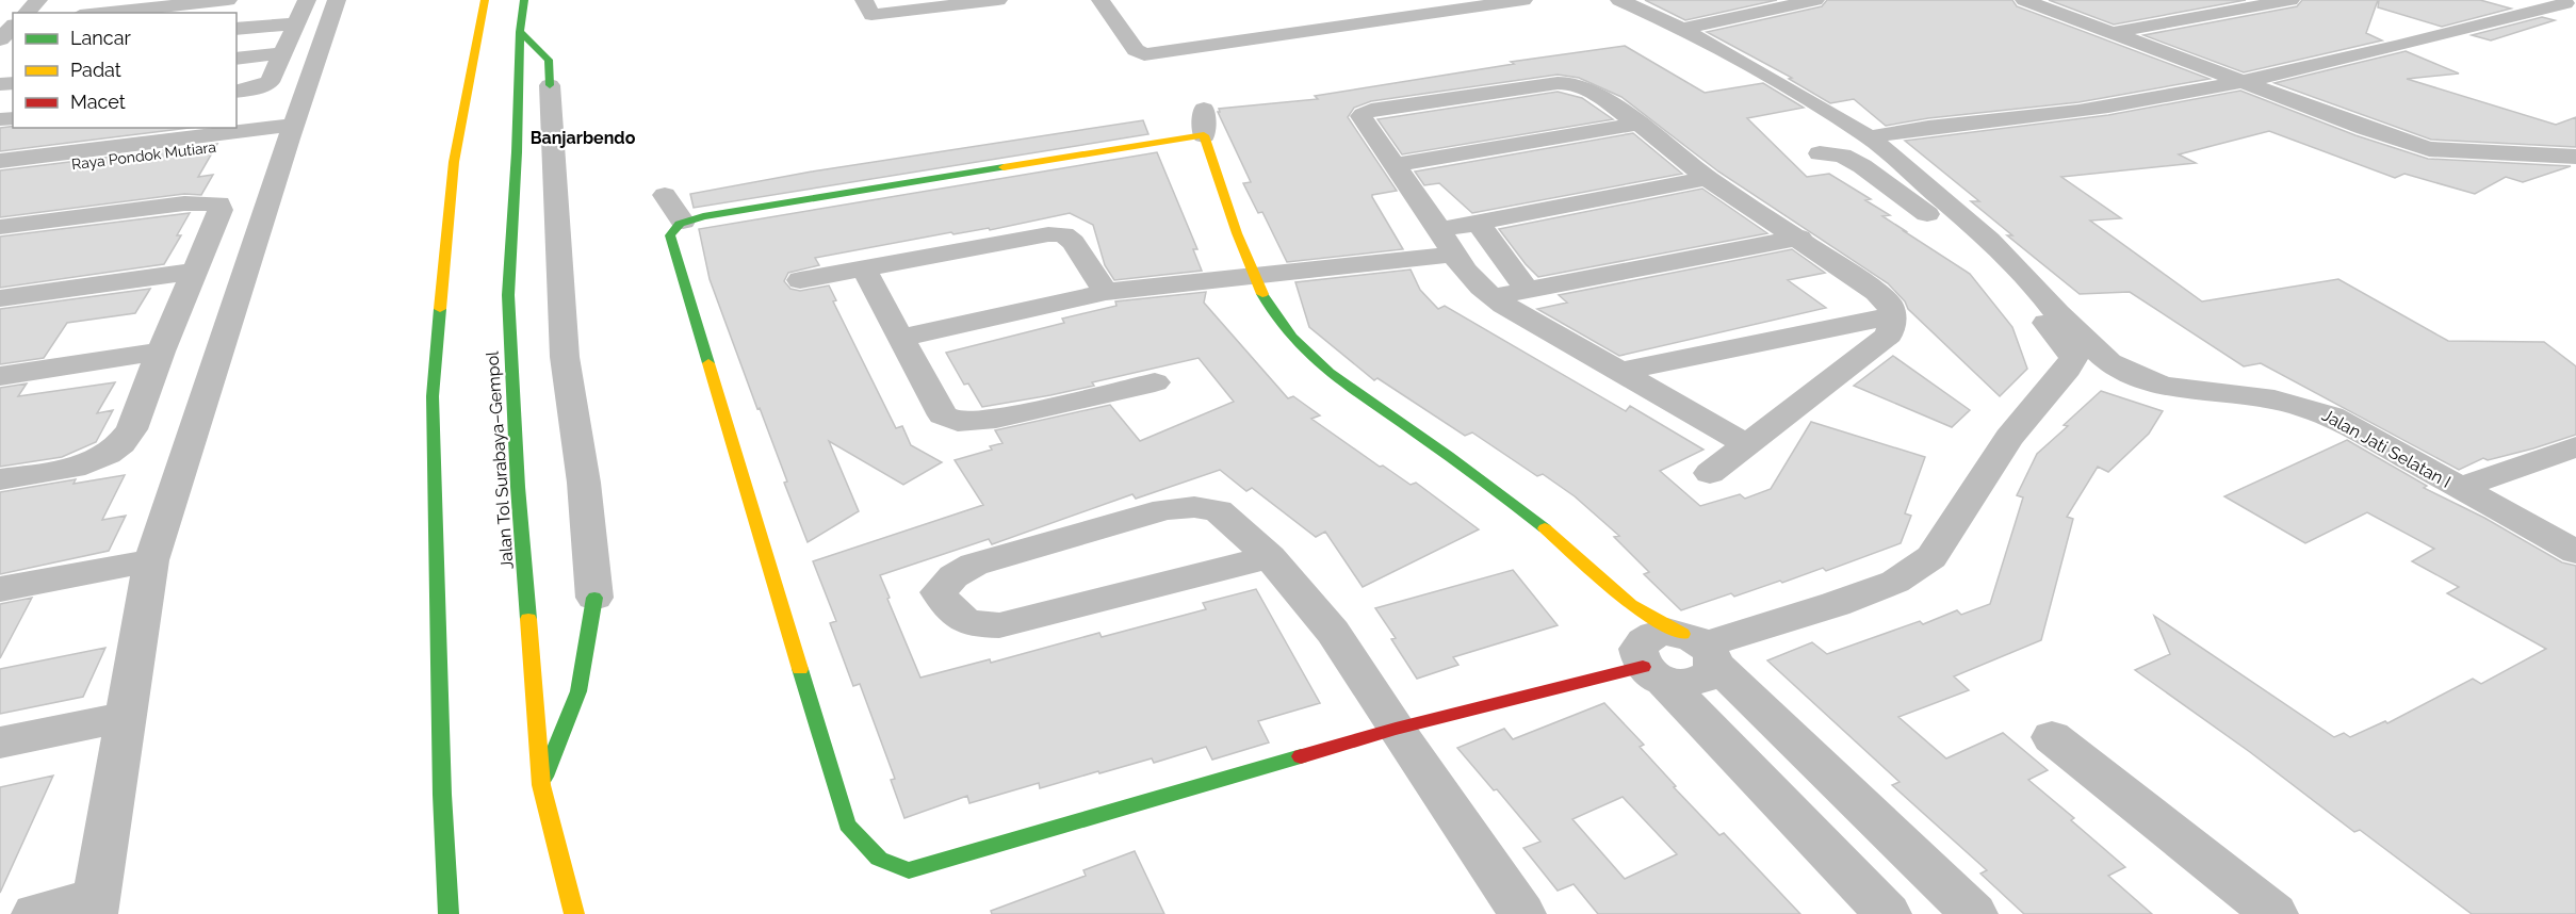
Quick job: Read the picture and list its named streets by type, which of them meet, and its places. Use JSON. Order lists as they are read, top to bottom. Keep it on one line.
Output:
{"streets":{"main road":["Jalan Tol Surabaya–Gempol"],"street":["Raya Pondok Mutiara","Jalan Jati Selatan I"]},"districts":["Banjarbendo"],"legend":["Lancar","Padat","Macet"]}
